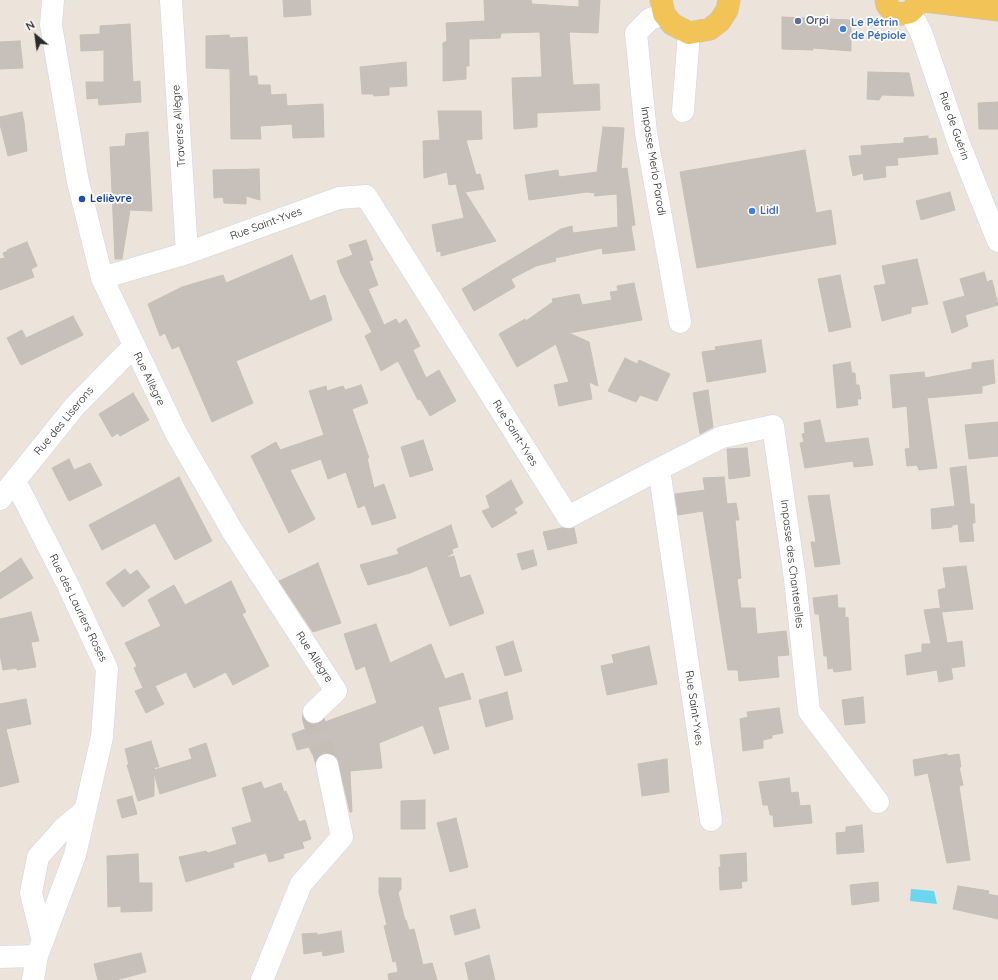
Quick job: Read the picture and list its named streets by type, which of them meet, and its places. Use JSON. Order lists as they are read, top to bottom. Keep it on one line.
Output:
{"streets":{"street":["Traverse Allègre","Rue de Guérin","Impasse Merlo Parodi","Rue Saint-Yves","Rue Allègre","Rue des Liserons","Impasse des Chanterelles","Rue des Lauriers Roses"]},"crossings":[["Traverse Allègre","Rue Saint-Yves"],["Rue Saint-Yves","Rue Allègre"],["Rue Saint-Yves","Impasse des Chanterelles"],["Rue Allègre","Rue des Liserons"],["Rue des Liserons","Rue des Lauriers Roses"]],"places":["Orpi","Le Pétrin de Pépiole","Lelièvre","Lidl"],"north":"top left"}
